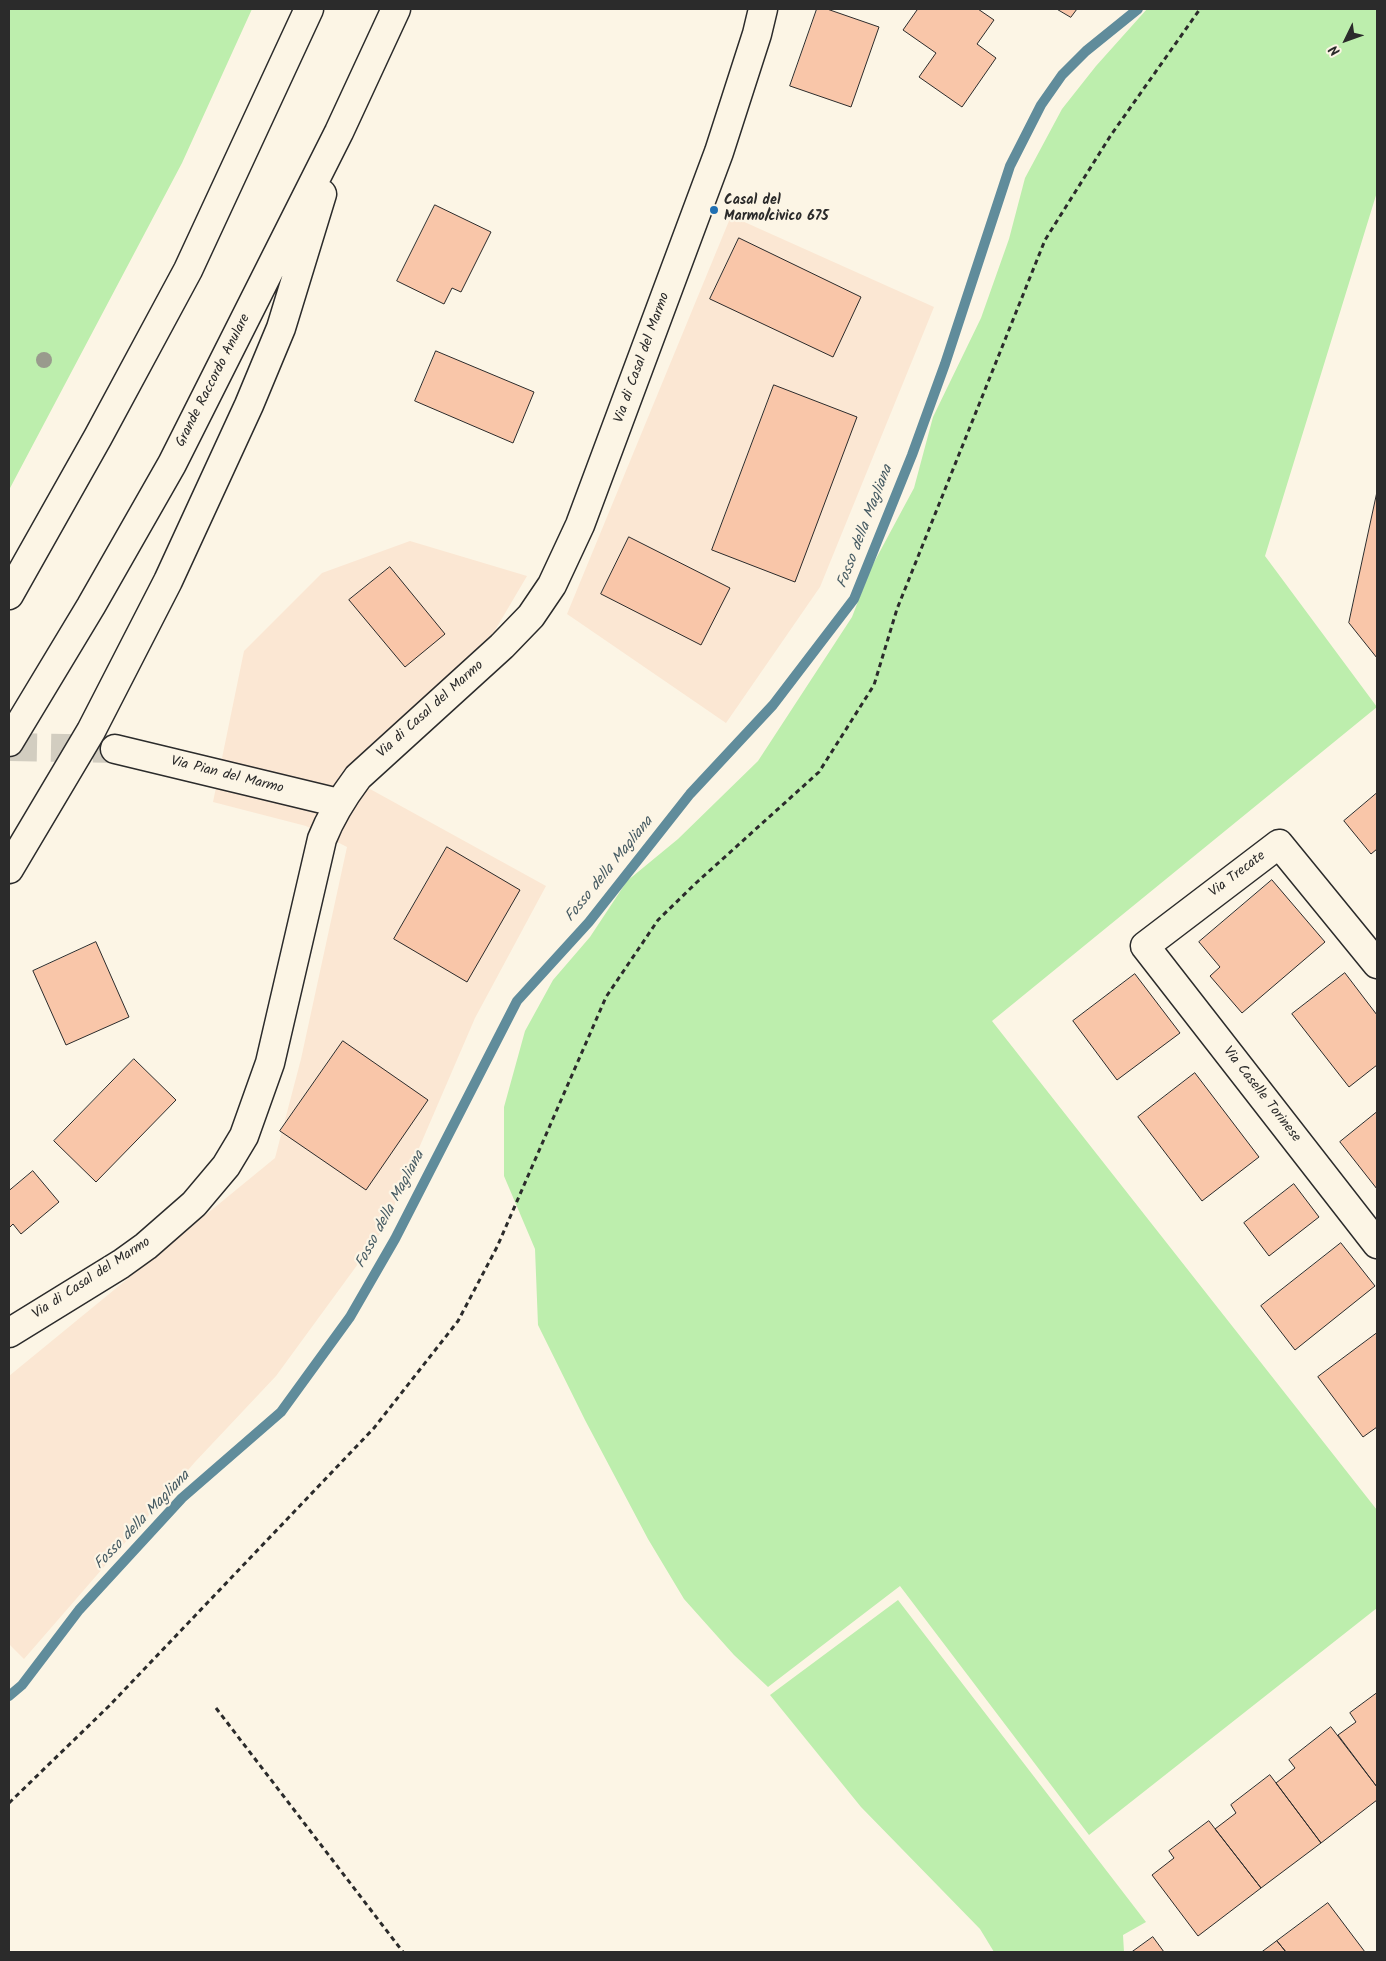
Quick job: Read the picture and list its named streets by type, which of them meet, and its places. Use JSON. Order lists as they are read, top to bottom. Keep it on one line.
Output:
{"streets":{"main road":["Via di Casal del Marmo","Grande Raccordo Anulare","Via Pian del Marmo","Via Trecate","Via Caselle Torinese"]},"crossings":[["Via di Casal del Marmo","Via Pian del Marmo"],["Via Trecate","Via Caselle Torinese"]],"water":["Fosso della Magliana"],"places":["Casal del Marmo/civico 675"],"north":"bottom left"}
